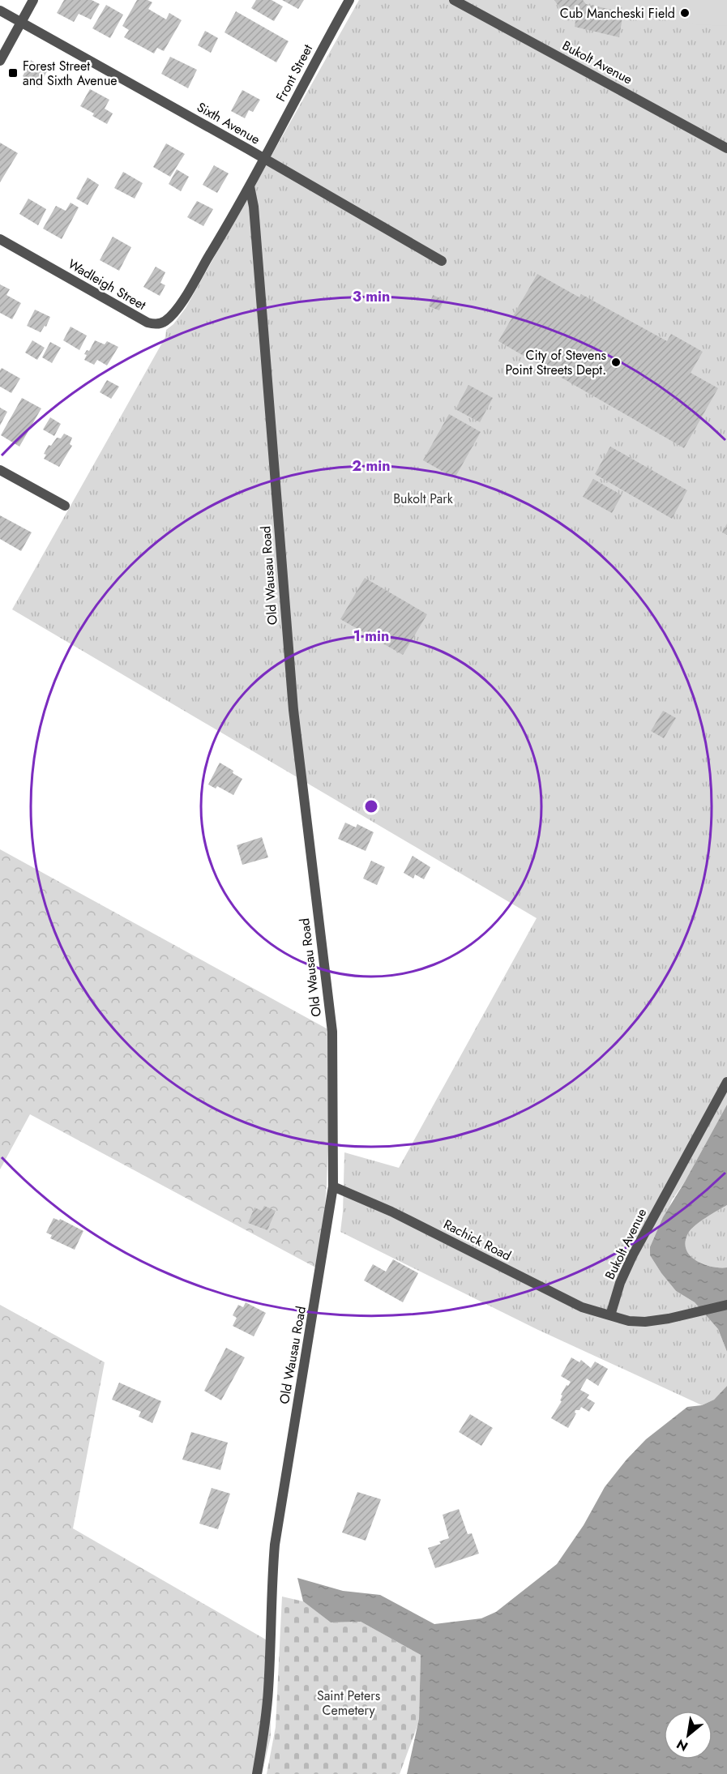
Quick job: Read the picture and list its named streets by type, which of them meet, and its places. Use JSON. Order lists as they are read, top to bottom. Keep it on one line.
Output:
{"streets":{"street":["Bukolt Avenue","Front Street","Sixth Avenue","Wadleigh Street","Old Wausau Road","Rachick Road"]},"crossings":[["Bukolt Avenue","Rachick Road"],["Front Street","Sixth Avenue"],["Wadleigh Street","Old Wausau Road"],["Old Wausau Road","Rachick Road"]],"parks":["Bukolt Park","Saint Peters Cemetery"],"places":{"other":["Cub Mancheski Field","City of Stevens Point Streets Dept."],"transit":["Forest Street and Sixth Avenue"]},"north":"bottom left","rings":["3 min","2 min","1 min"]}
